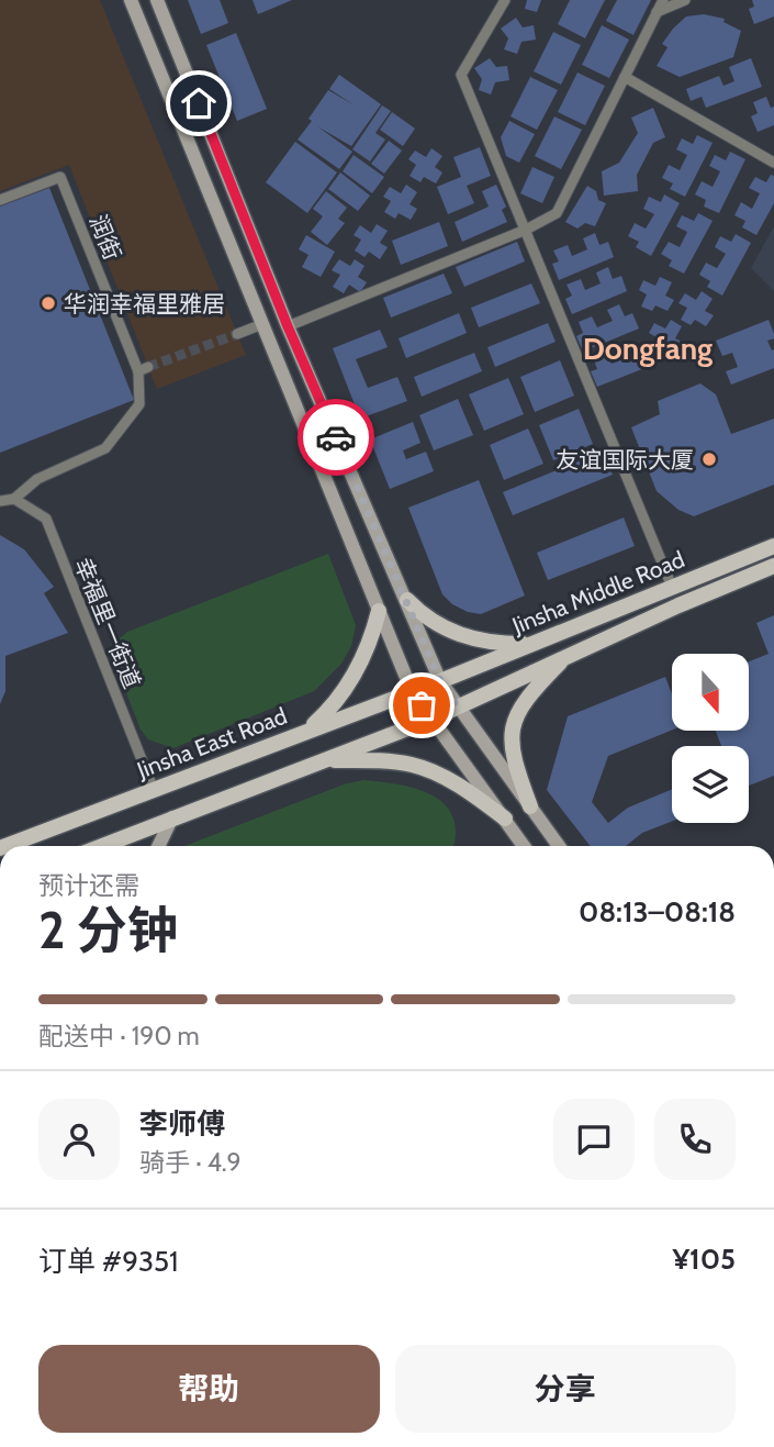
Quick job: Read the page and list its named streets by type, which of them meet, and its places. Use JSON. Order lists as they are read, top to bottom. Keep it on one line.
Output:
{"streets":{"main road":["Jinsha Middle Road","Jinsha East Road"],"street":["润街","幸福里一街道"]},"crossings":[["润街","幸福里一街道"],["Jinsha Middle Road","Jinsha East Road"],["幸福里一街道","Jinsha East Road"]],"districts":["Dongfang"],"places":["华润幸福里雅居","友谊国际大厦"],"north":"bottom","page":{"heading":["2 分钟","预计还需","08:13–08:18"],"panel":["李师傅","骑手 · 4.9","订单 #9351","¥105"],"bar":"配送中 · 190 m","buttons":["帮助","分享"]}}
